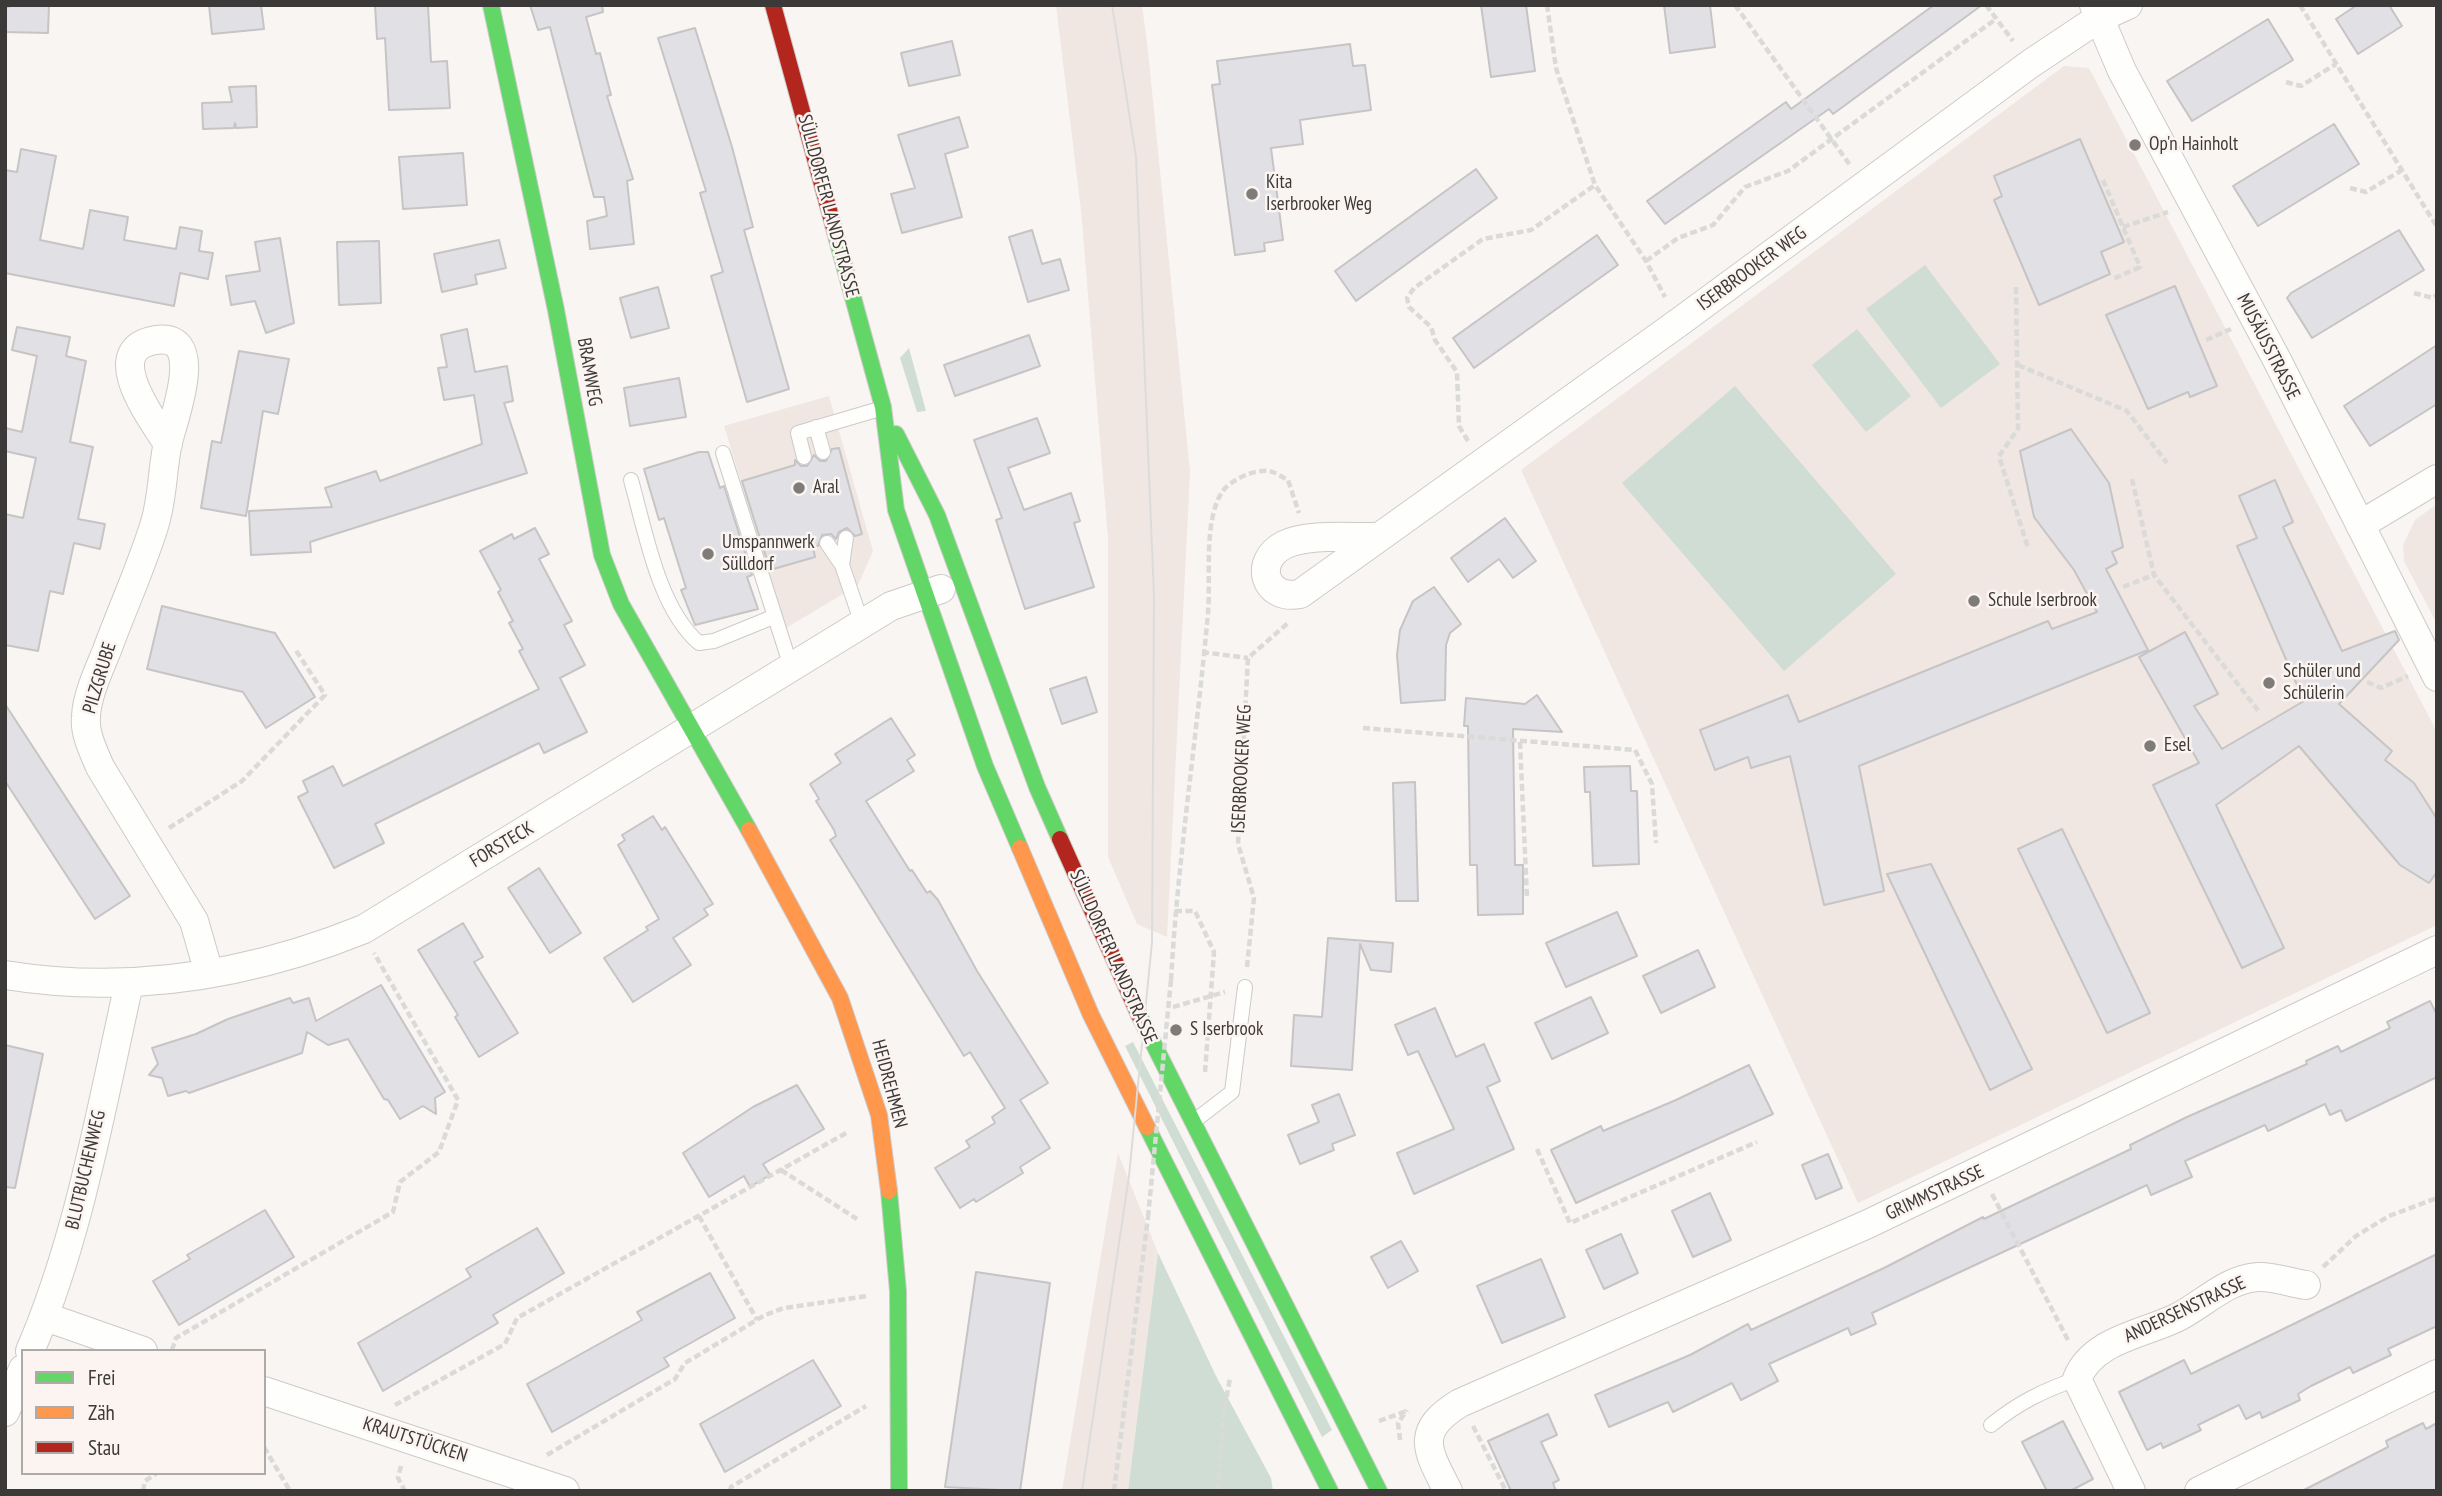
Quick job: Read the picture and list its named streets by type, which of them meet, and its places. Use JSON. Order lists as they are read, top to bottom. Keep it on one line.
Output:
{"streets":{"main road":["SÜLLDORFER LANDSTRASSE","BRAMWEG","HEIDREHMEN"],"street":["ISERBROOKER WEG","MUSÄUSSTRASSE","PILZGRUBE","FORSTECK","BLUTBUCHENWEG","GRIMMSTRASSE","ANDERSENSTRASSE","KRAUTSTÜCKEN"]},"crossings":[["SÜLLDORFER LANDSTRASSE","FORSTECK"],["ISERBROOKER WEG","MUSÄUSSTRASSE"],["BRAMWEG","FORSTECK"],["BRAMWEG","HEIDREHMEN"],["PILZGRUBE","FORSTECK"],["FORSTECK","HEIDREHMEN"],["FORSTECK","BLUTBUCHENWEG"]],"places":["Op'n Hainholt","Kita Iserbrooker Weg","Aral","Umspannwerk Sülldorf","Schule Iserbrook","Schüler und Schülerin","Esel","S Iserbrook"],"legend":["Frei","Zäh","Stau"]}
